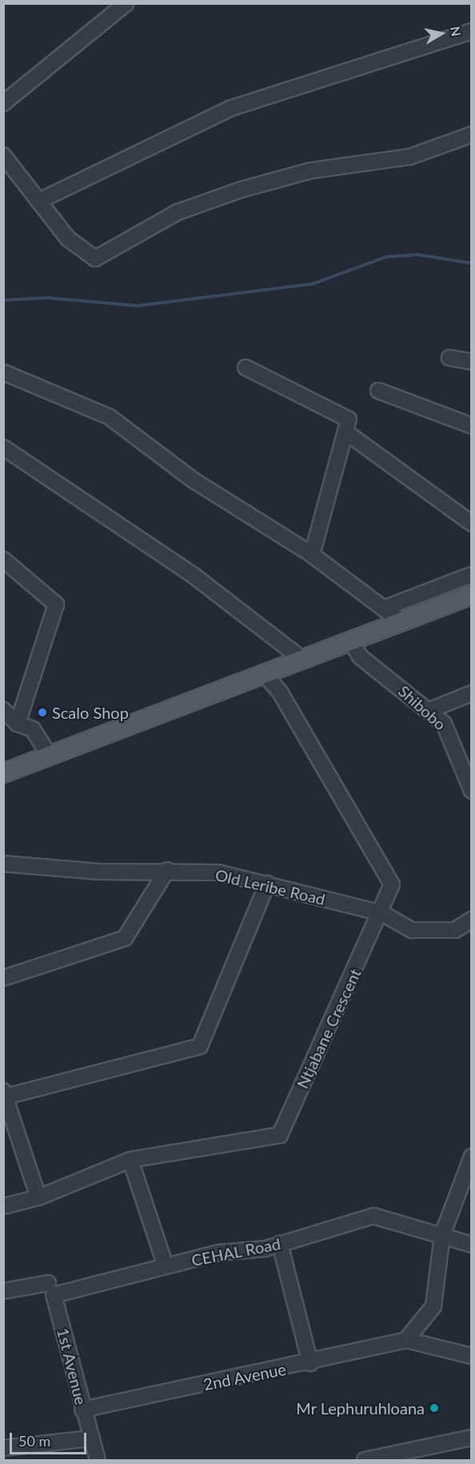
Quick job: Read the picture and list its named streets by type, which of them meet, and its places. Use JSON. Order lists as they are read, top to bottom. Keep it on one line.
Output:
{"streets":{"street":["Shibobo","Old Leribe Road","Ntjabane Crescent","CEHAL Road","1st Avenue","2nd Avenue"]},"crossings":[["Old Leribe Road","Ntjabane Crescent"],["CEHAL Road","1st Avenue"],["1st Avenue","2nd Avenue"]],"places":["Scalo Shop","Mr Lephuruhloana"],"scale_bar":"50 m","north":"right"}
